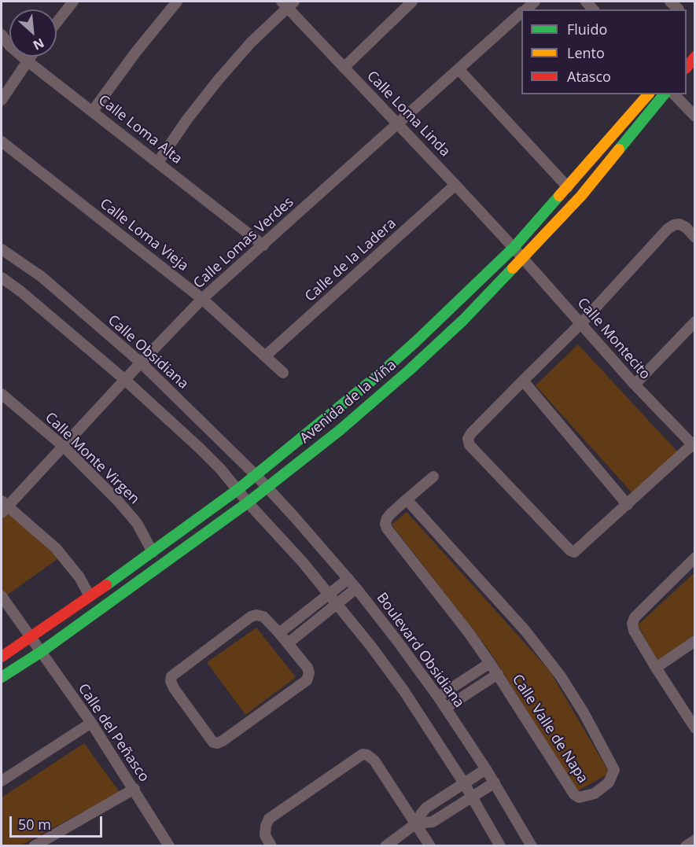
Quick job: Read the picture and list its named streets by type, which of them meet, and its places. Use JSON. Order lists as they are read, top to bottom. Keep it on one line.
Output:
{"streets":{"street":["Calle Loma Linda","Calle Loma Alta","Calle Loma Vieja","Calle Lomas Verdes","Calle de la Ladera","Calle Montecito","Calle Obsidiana","Avenida de la Viña","Calle Monte Virgen","Boulevard Obsidiana","Calle Valle de Napa","Calle del Peñasco"]},"crossings":[["Calle Loma Linda","Calle Lomas Verdes"],["Calle Loma Linda","Calle de la Ladera"],["Calle Loma Linda","Calle Montecito"],["Calle Loma Linda","Avenida de la Viña"],["Calle Loma Alta","Calle Lomas Verdes"],["Calle Loma Vieja","Calle Lomas Verdes"],["Calle Loma Vieja","Calle de la Ladera"],["Calle Lomas Verdes","Calle Obsidiana"],["Calle Lomas Verdes","Calle Monte Virgen"],["Calle Montecito","Avenida de la Viña"],["Calle Obsidiana","Avenida de la Viña"],["Calle Obsidiana","Boulevard Obsidiana"],["Avenida de la Viña","Calle Monte Virgen"],["Avenida de la Viña","Boulevard Obsidiana"],["Avenida de la Viña","Calle del Peñasco"]],"legend":["Fluido","Lento","Atasco"],"scale_bar":"50 m","north":"bottom right"}
